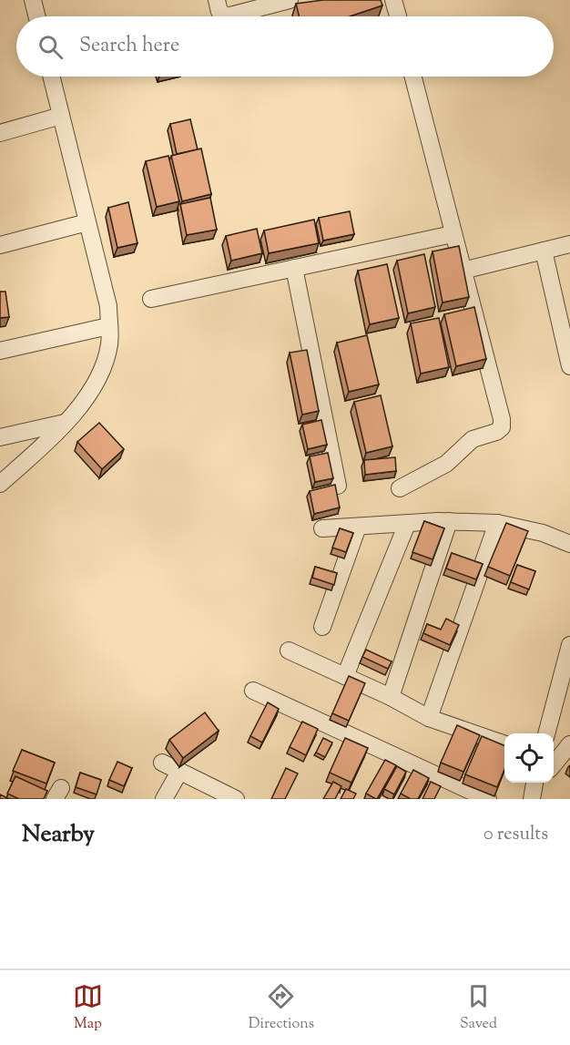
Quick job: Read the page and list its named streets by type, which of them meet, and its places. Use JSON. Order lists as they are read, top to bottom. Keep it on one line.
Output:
{"page":{"search":"Search here","heading":["Nearby","0 results"],"nav":["Map","Directions","Saved"]}}
